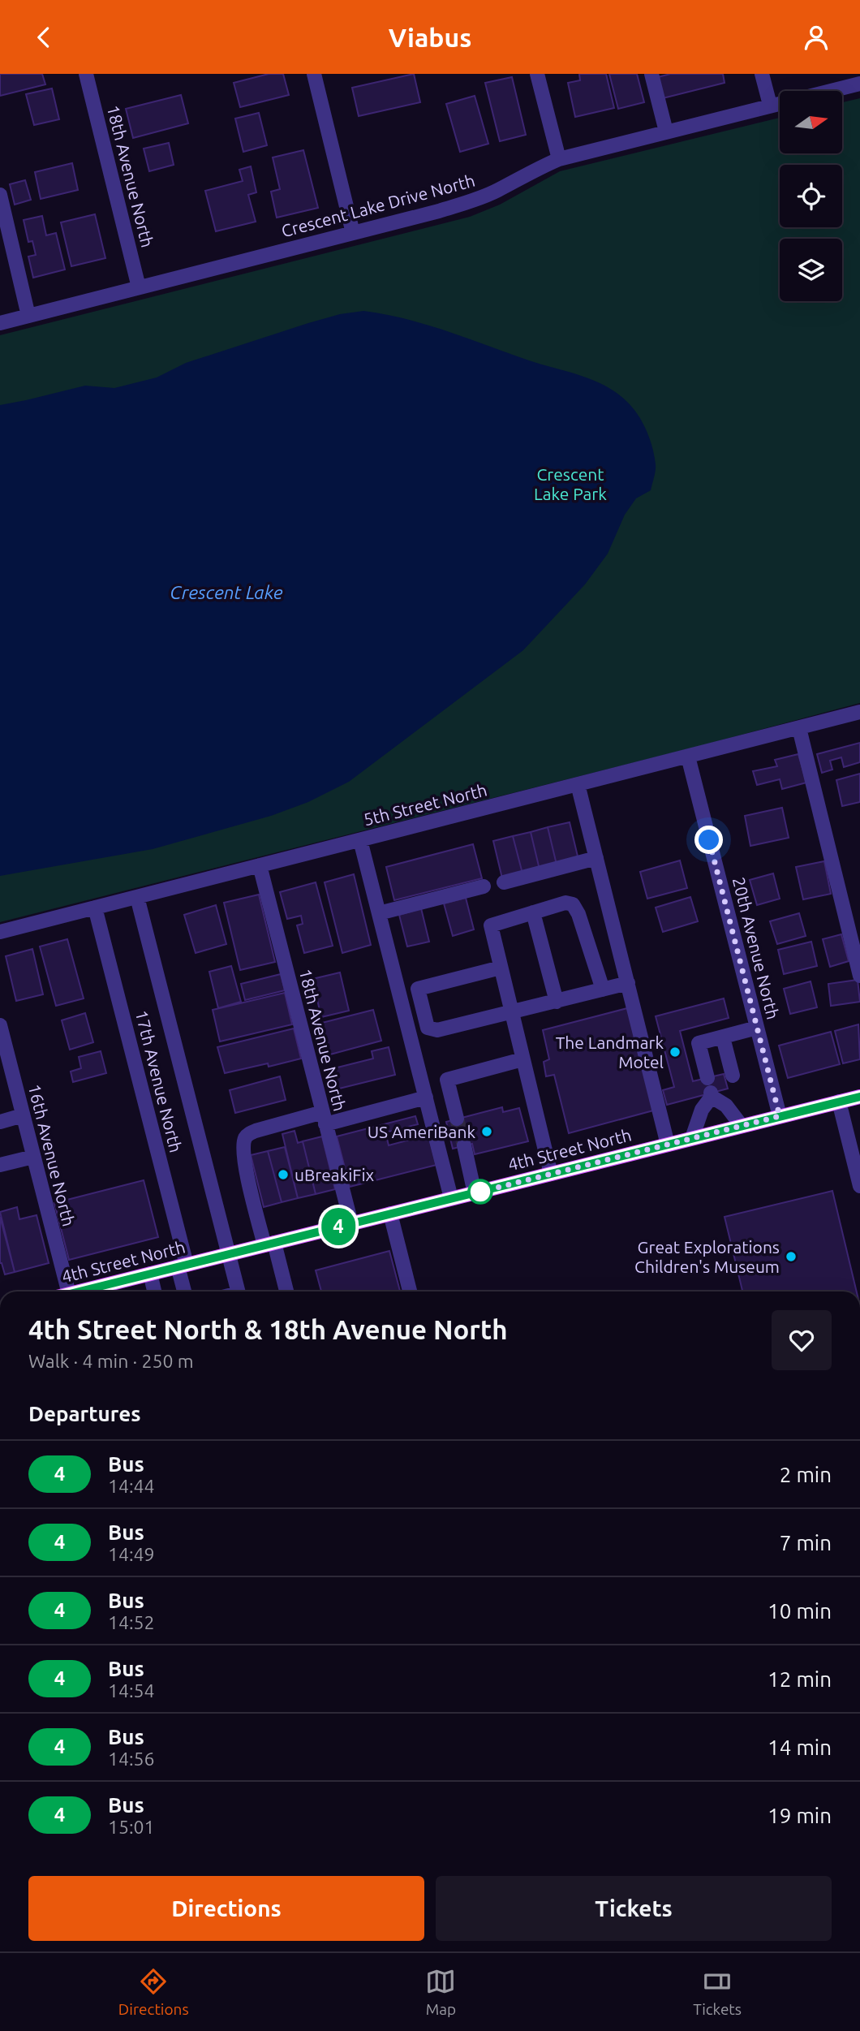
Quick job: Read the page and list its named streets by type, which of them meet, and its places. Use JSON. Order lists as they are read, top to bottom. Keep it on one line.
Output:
{"streets":{"main road":["4th Street North"],"street":["18th Avenue North","Crescent Lake Drive North","5th Street North","20th Avenue North","17th Avenue North","16th Avenue North"]},"crossings":[["18th Avenue North","Crescent Lake Drive North"],["18th Avenue North","5th Street North"],["18th Avenue North","4th Street North"],["5th Street North","20th Avenue North"],["5th Street North","17th Avenue North"],["20th Avenue North","4th Street North"],["17th Avenue North","4th Street North"]],"water":["Crescent Lake"],"parks":["Crescent Lake Park"],"places":["The Landmark Motel","US AmeriBank","uBreakiFix","Great Explorations Children's Museum"],"lines":["bus line 4"],"north":"right","page":{"header":"Viabus","on_map":"4","heading":[["4th Street North & 18th Avenue North","Walk · 4 min · 250 m"],"Departures"],"list":[{"mark":"4","name":"Bus","note":"14:44","value":"2 min"},{"mark":"4","name":"Bus","note":"14:49","value":"7 min"},{"mark":"4","name":"Bus","note":"14:52","value":"10 min"},{"mark":"4","name":"Bus","note":"14:54","value":"12 min"},{"mark":"4","name":"Bus","note":"14:56","value":"14 min"},{"mark":"4","name":"Bus","note":"15:01","value":"19 min"}],"buttons":["Directions","Tickets"],"tabs":["Directions","Map","Tickets"]}}
